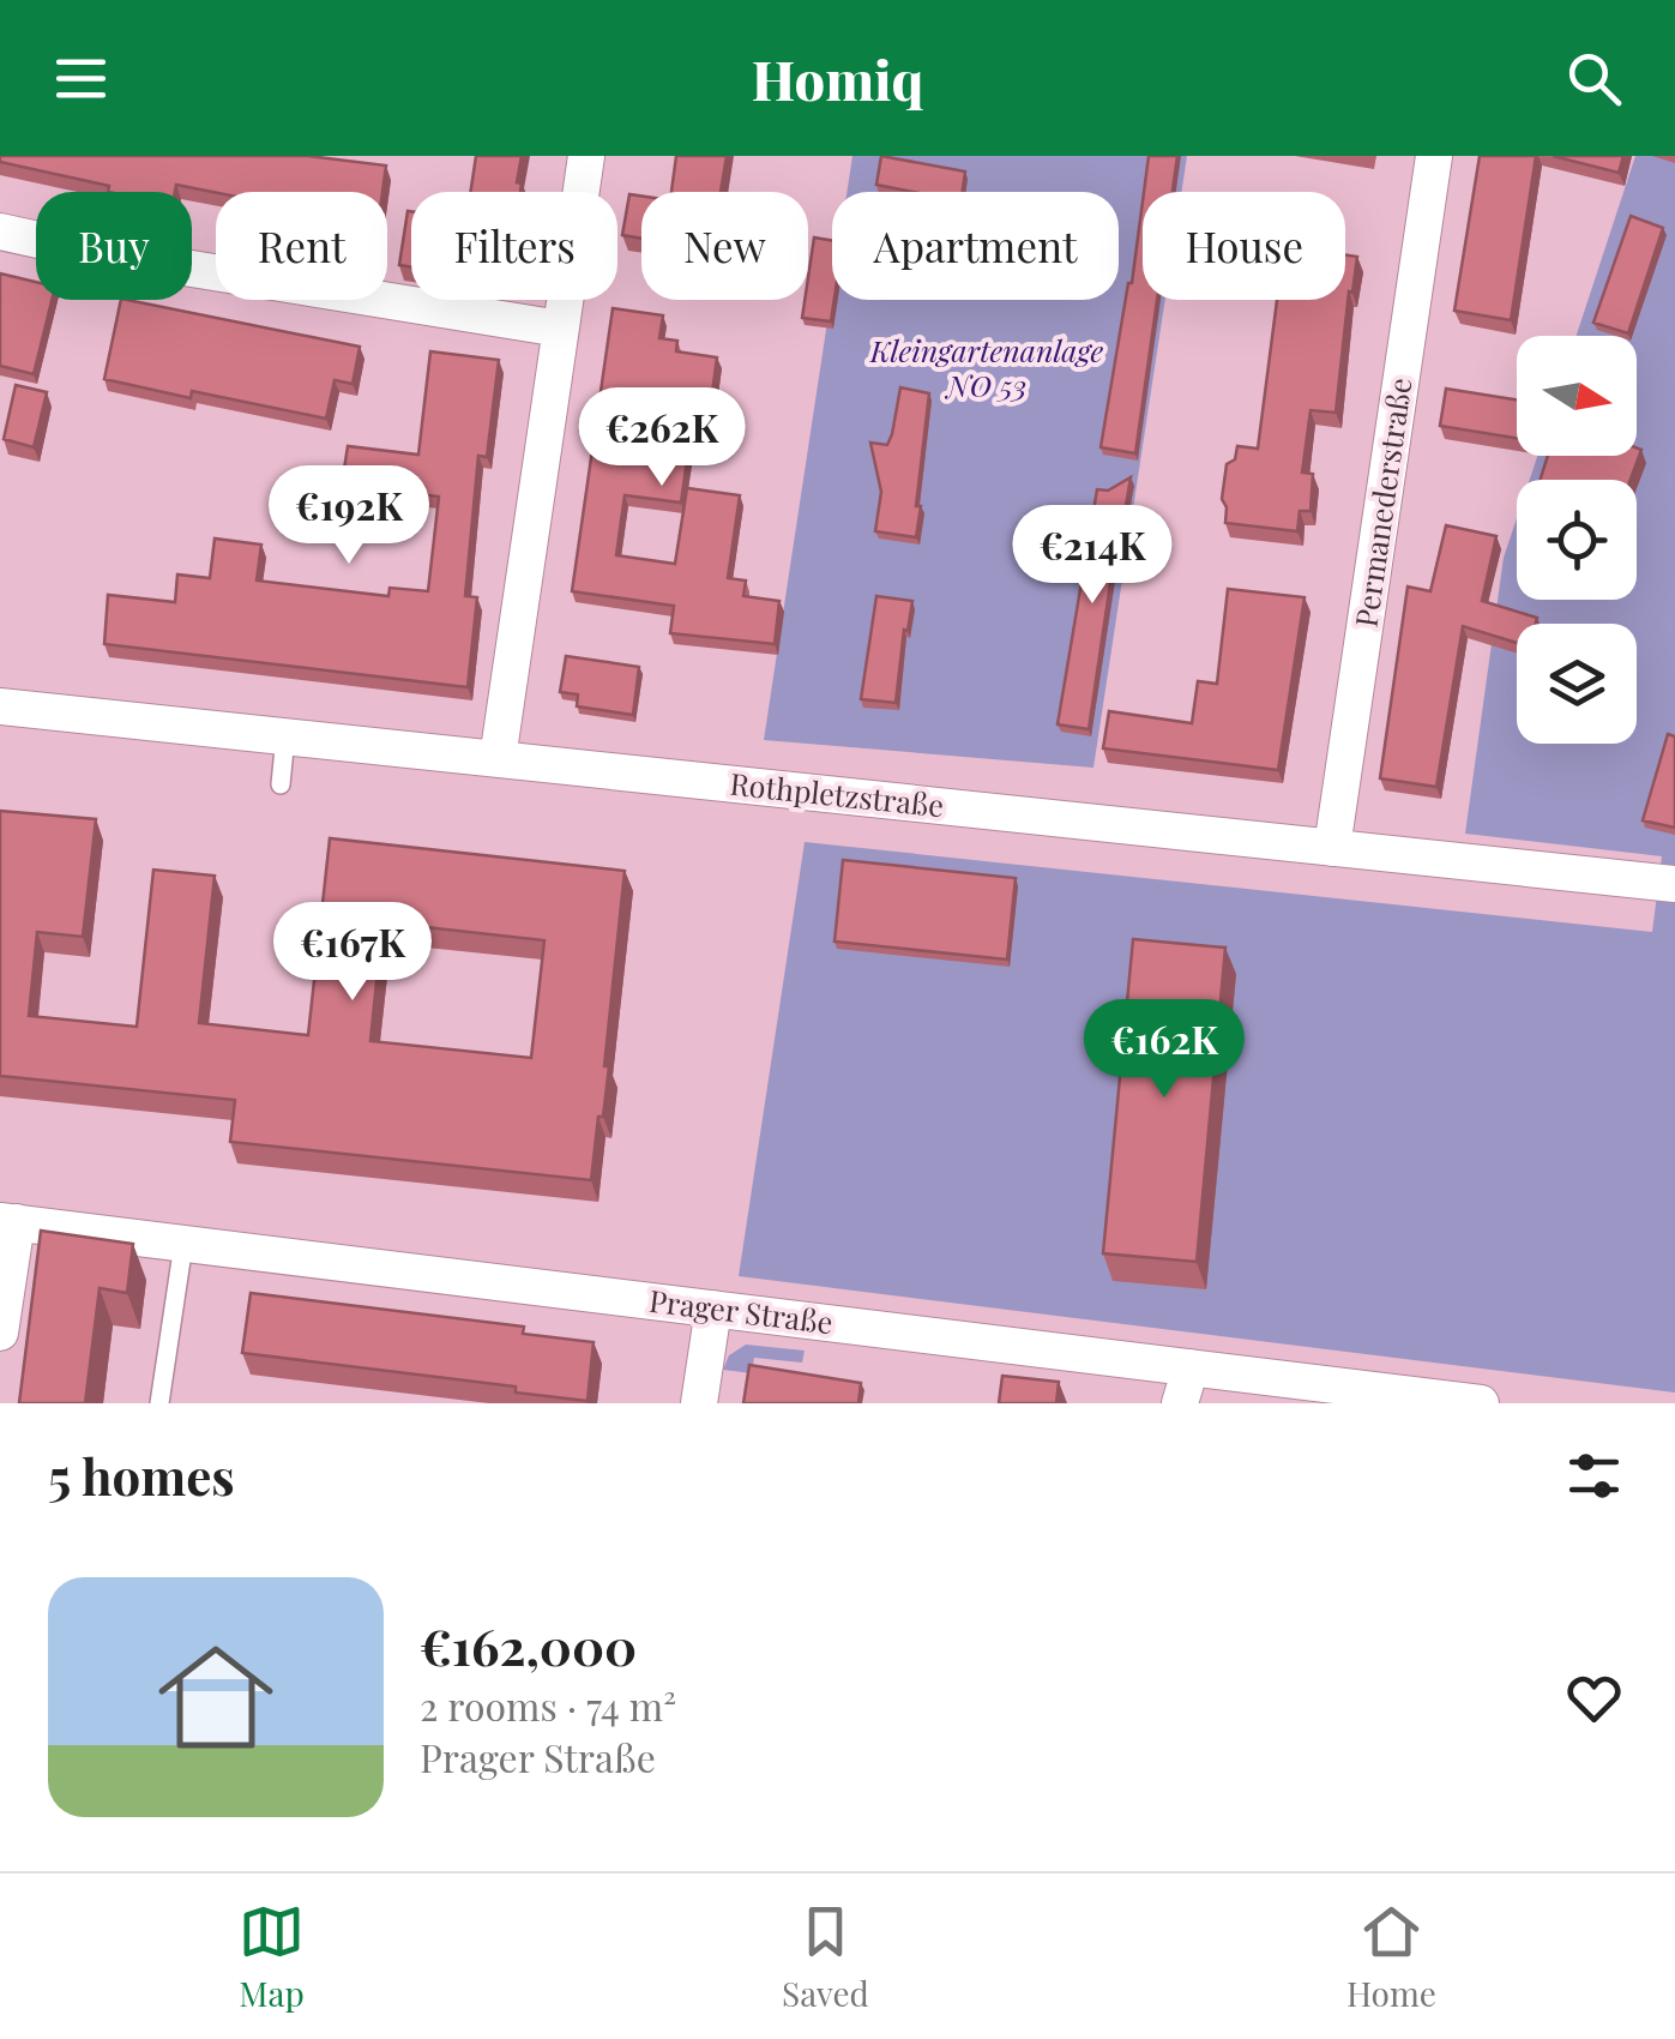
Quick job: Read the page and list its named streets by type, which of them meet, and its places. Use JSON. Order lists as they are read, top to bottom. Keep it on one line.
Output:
{"streets":{"street":["Permanederstraße","Rothpletzstraße","Prager Straße"]},"crossings":[["Permanederstraße","Rothpletzstraße"]],"parks":["Kleingartenanlage NO 53"],"north":"right","page":{"header":"Homiq","chip":["Buy","Rent","Filters","New","Apartment","House"],"price":["€262K","€192K","€214K","€167K","€162K"],"heading":"5 homes","list":[{"name":"€162,000","note":"2 rooms · 74 m² · Prager Straße"}],"tabs":["Map","Saved","Home"]}}
